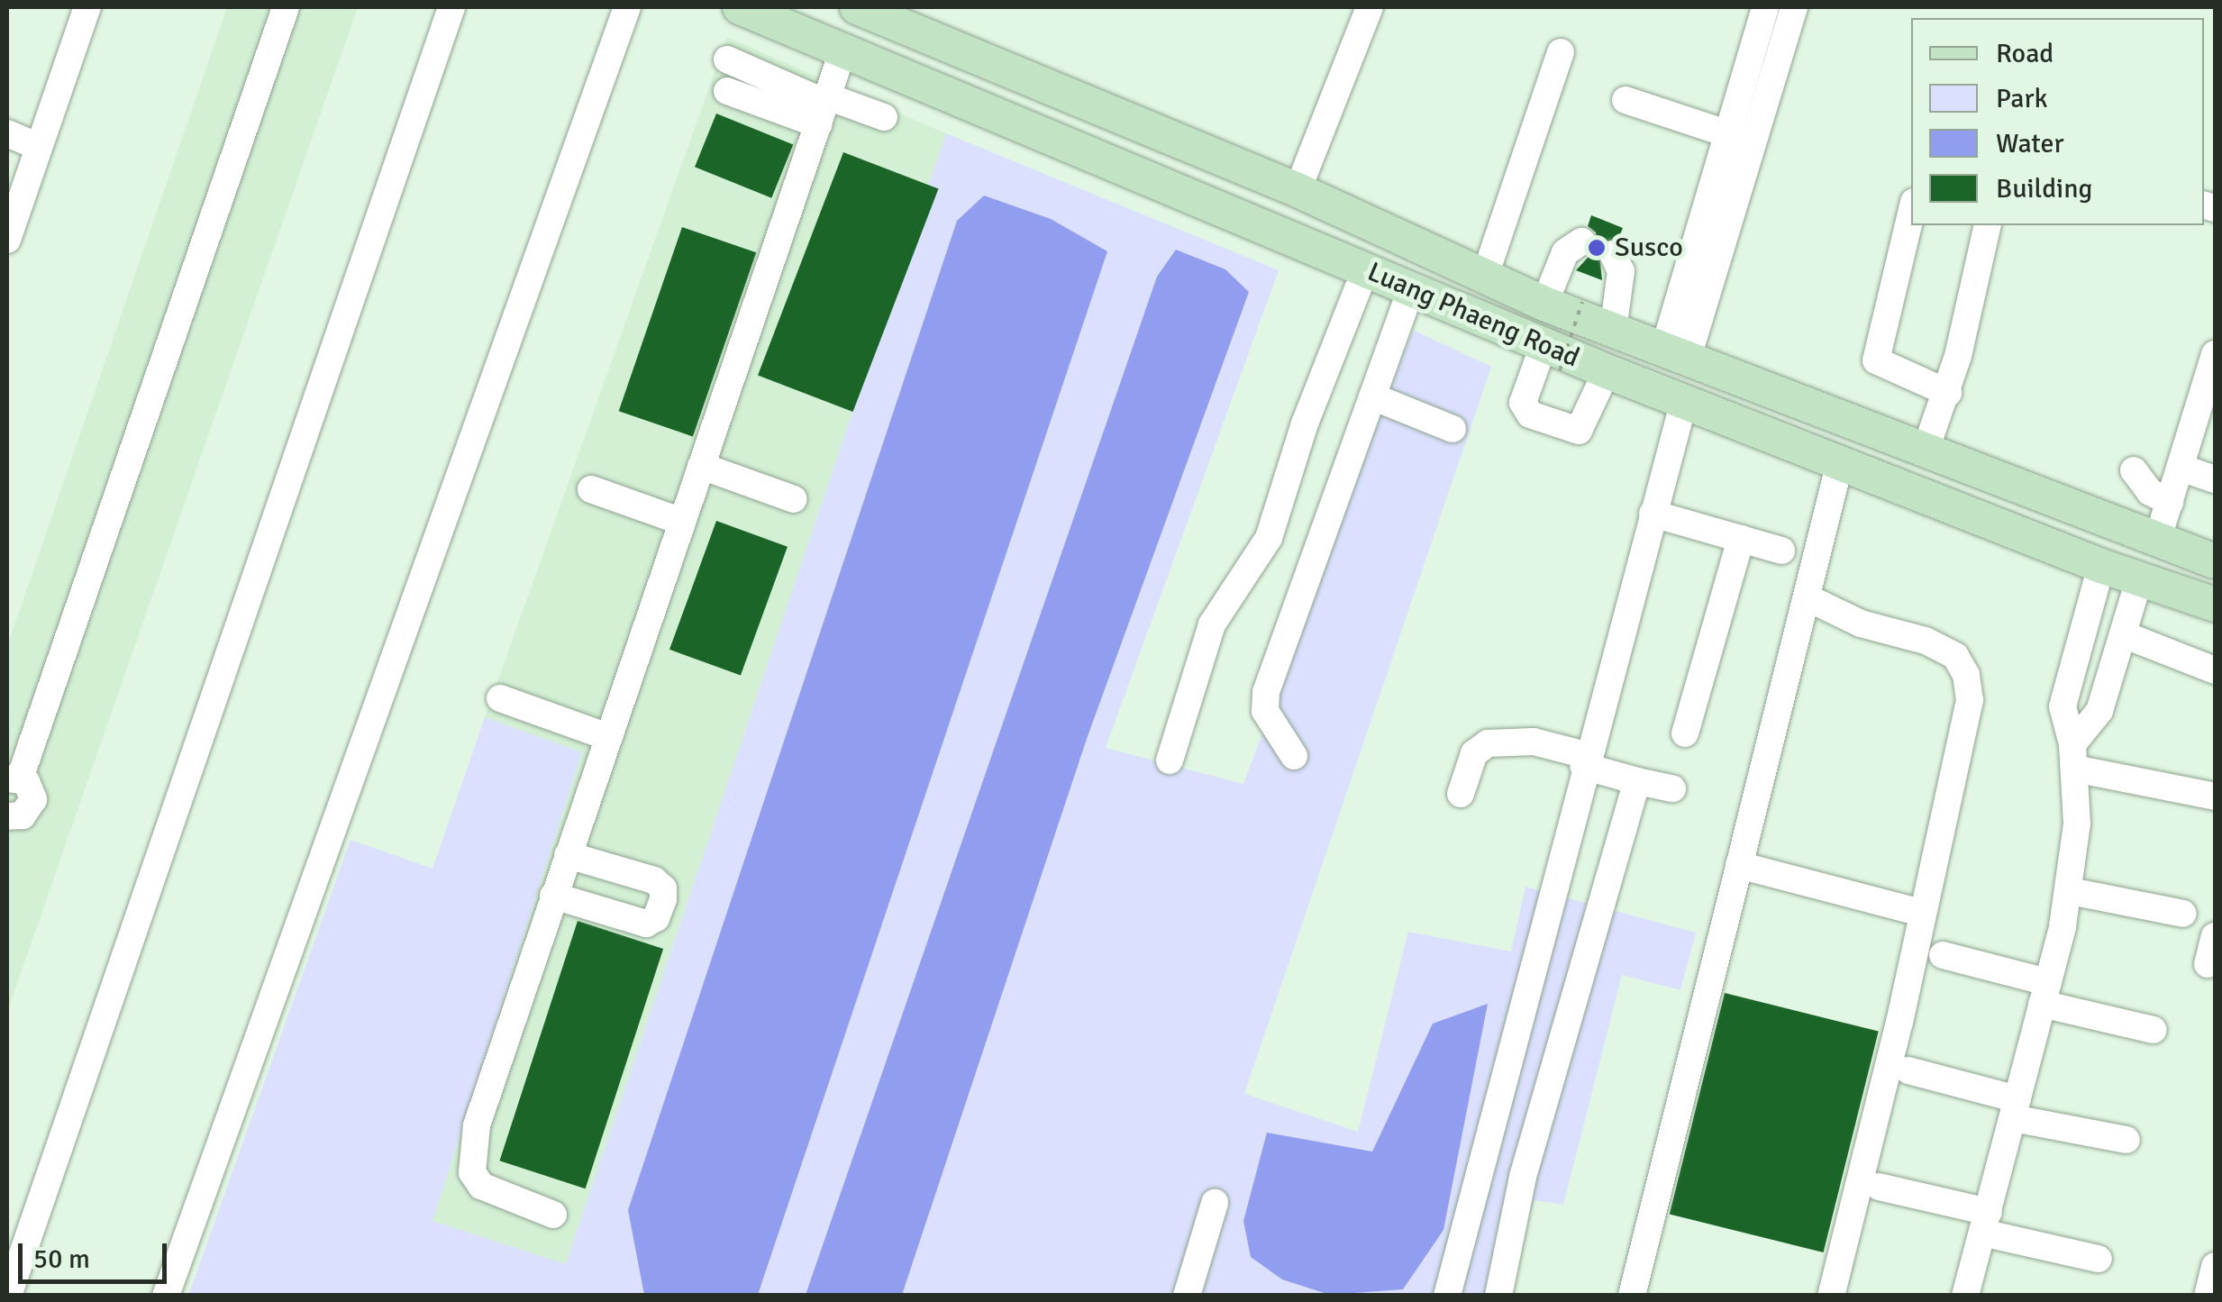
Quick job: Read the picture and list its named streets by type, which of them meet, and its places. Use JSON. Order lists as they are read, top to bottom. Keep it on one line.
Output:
{"streets":{"main road":["Luang Phaeng Road"]},"places":["Susco"],"legend":["Road","Park","Water","Building"],"scale_bar":"50 m"}
